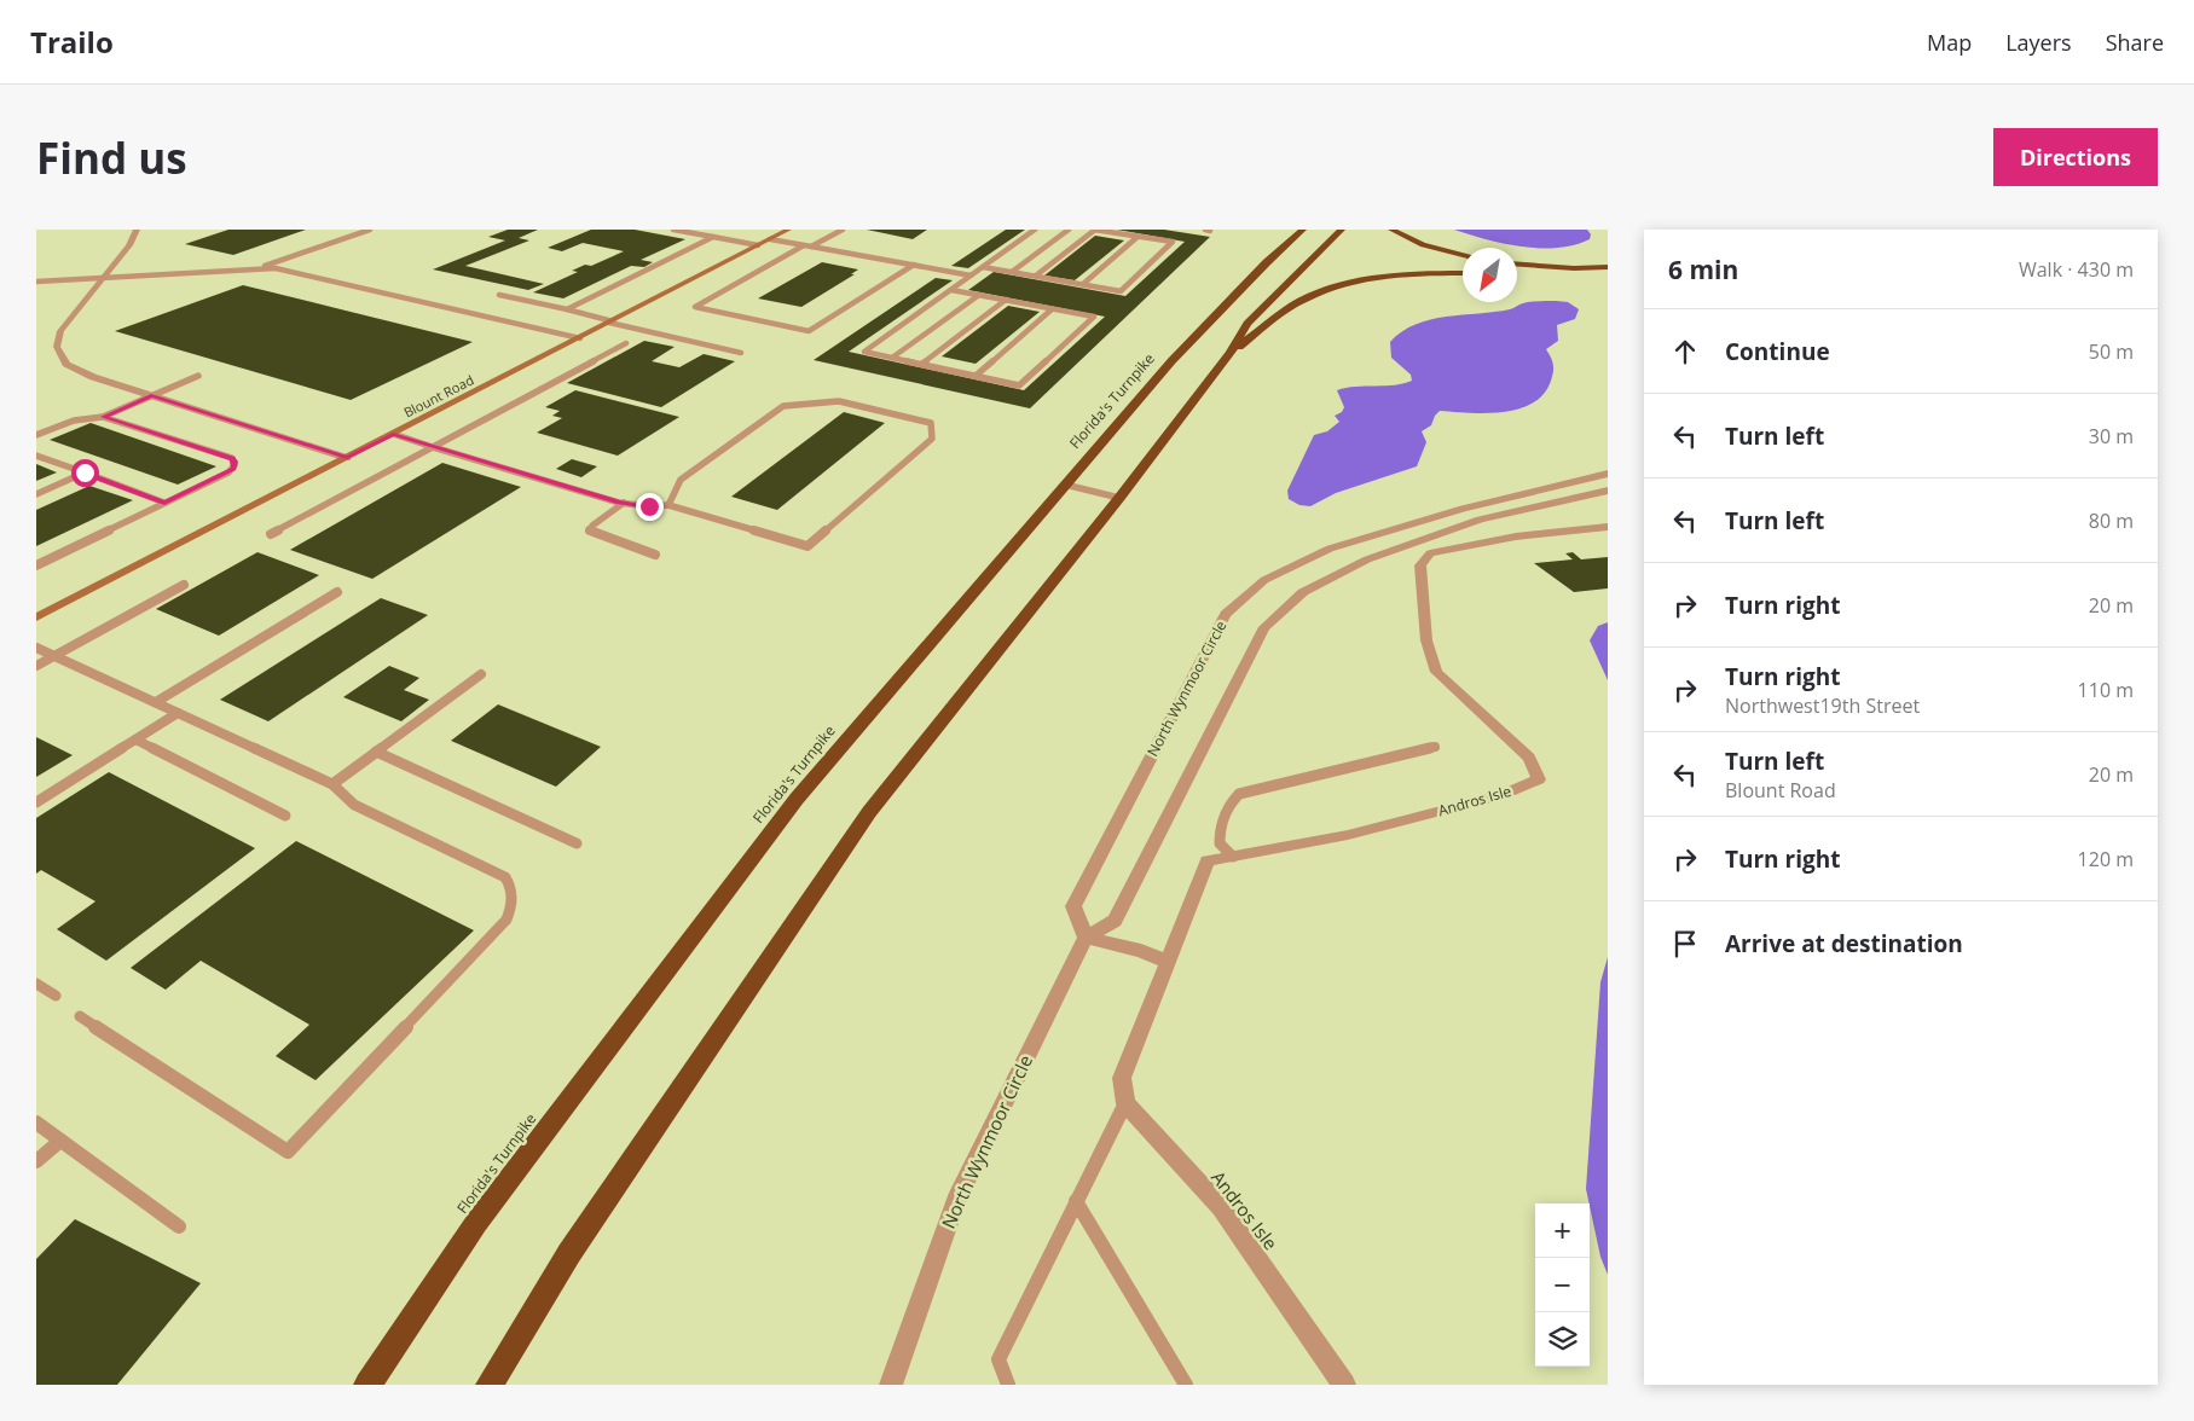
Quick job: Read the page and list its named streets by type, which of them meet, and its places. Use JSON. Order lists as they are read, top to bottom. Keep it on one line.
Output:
{"streets":{"highway":["Florida's Turnpike"],"street":["Blount Road","North Wynmoor Circle","Andros Isle"]},"north":"bottom left","page":{"header":"Trailo","nav":["Map","Layers","Share"],"buttons":"Directions","title":"Find us","heading":["6 min","Walk · 430 m"],"list":[["Continue","50 m"],["Turn left","30 m"],["Turn left","80 m"],["Turn right","20 m"],["Turn right","Northwest19th Street","110 m"],["Turn left","Blount Road","20 m"],["Turn right","120 m"],"Arrive at destination"],"map_buttons":["+","−"]}}
